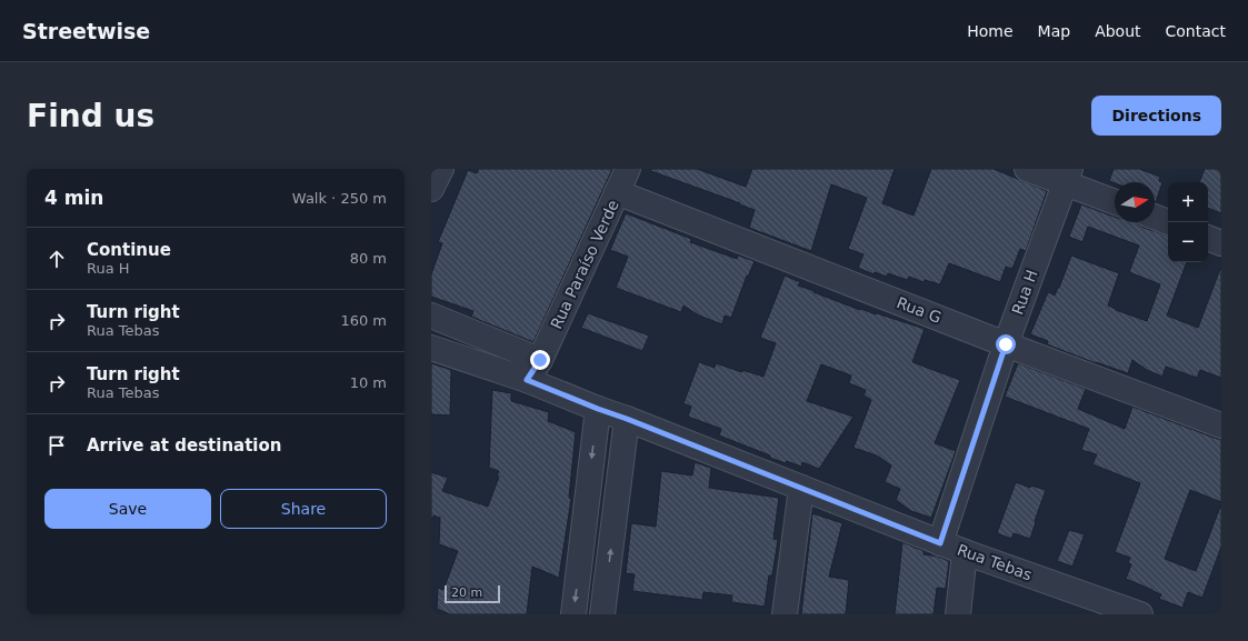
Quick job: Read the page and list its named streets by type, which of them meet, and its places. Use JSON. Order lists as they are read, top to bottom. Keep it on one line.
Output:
{"streets":{"street":["Rua Paraíso Verde","Rua H","Rua G","Rua Tebas"]},"crossings":[["Rua Paraíso Verde","Rua G"],["Rua H","Rua G"],["Rua H","Rua Tebas"]],"scale_bar":"20 m","north":"right","page":{"header":"Streetwise","nav":["Home","Map","About","Contact"],"buttons":["Directions",["Save","Share"]],"title":"Find us","heading":["4 min","Walk · 250 m"],"map_buttons":["+","−"],"list":[["Continue","Rua H","80 m"],["Turn right","Rua Tebas","160 m"],["Turn right","Rua Tebas","10 m"],"Arrive at destination"],"scale":"20 m"}}
